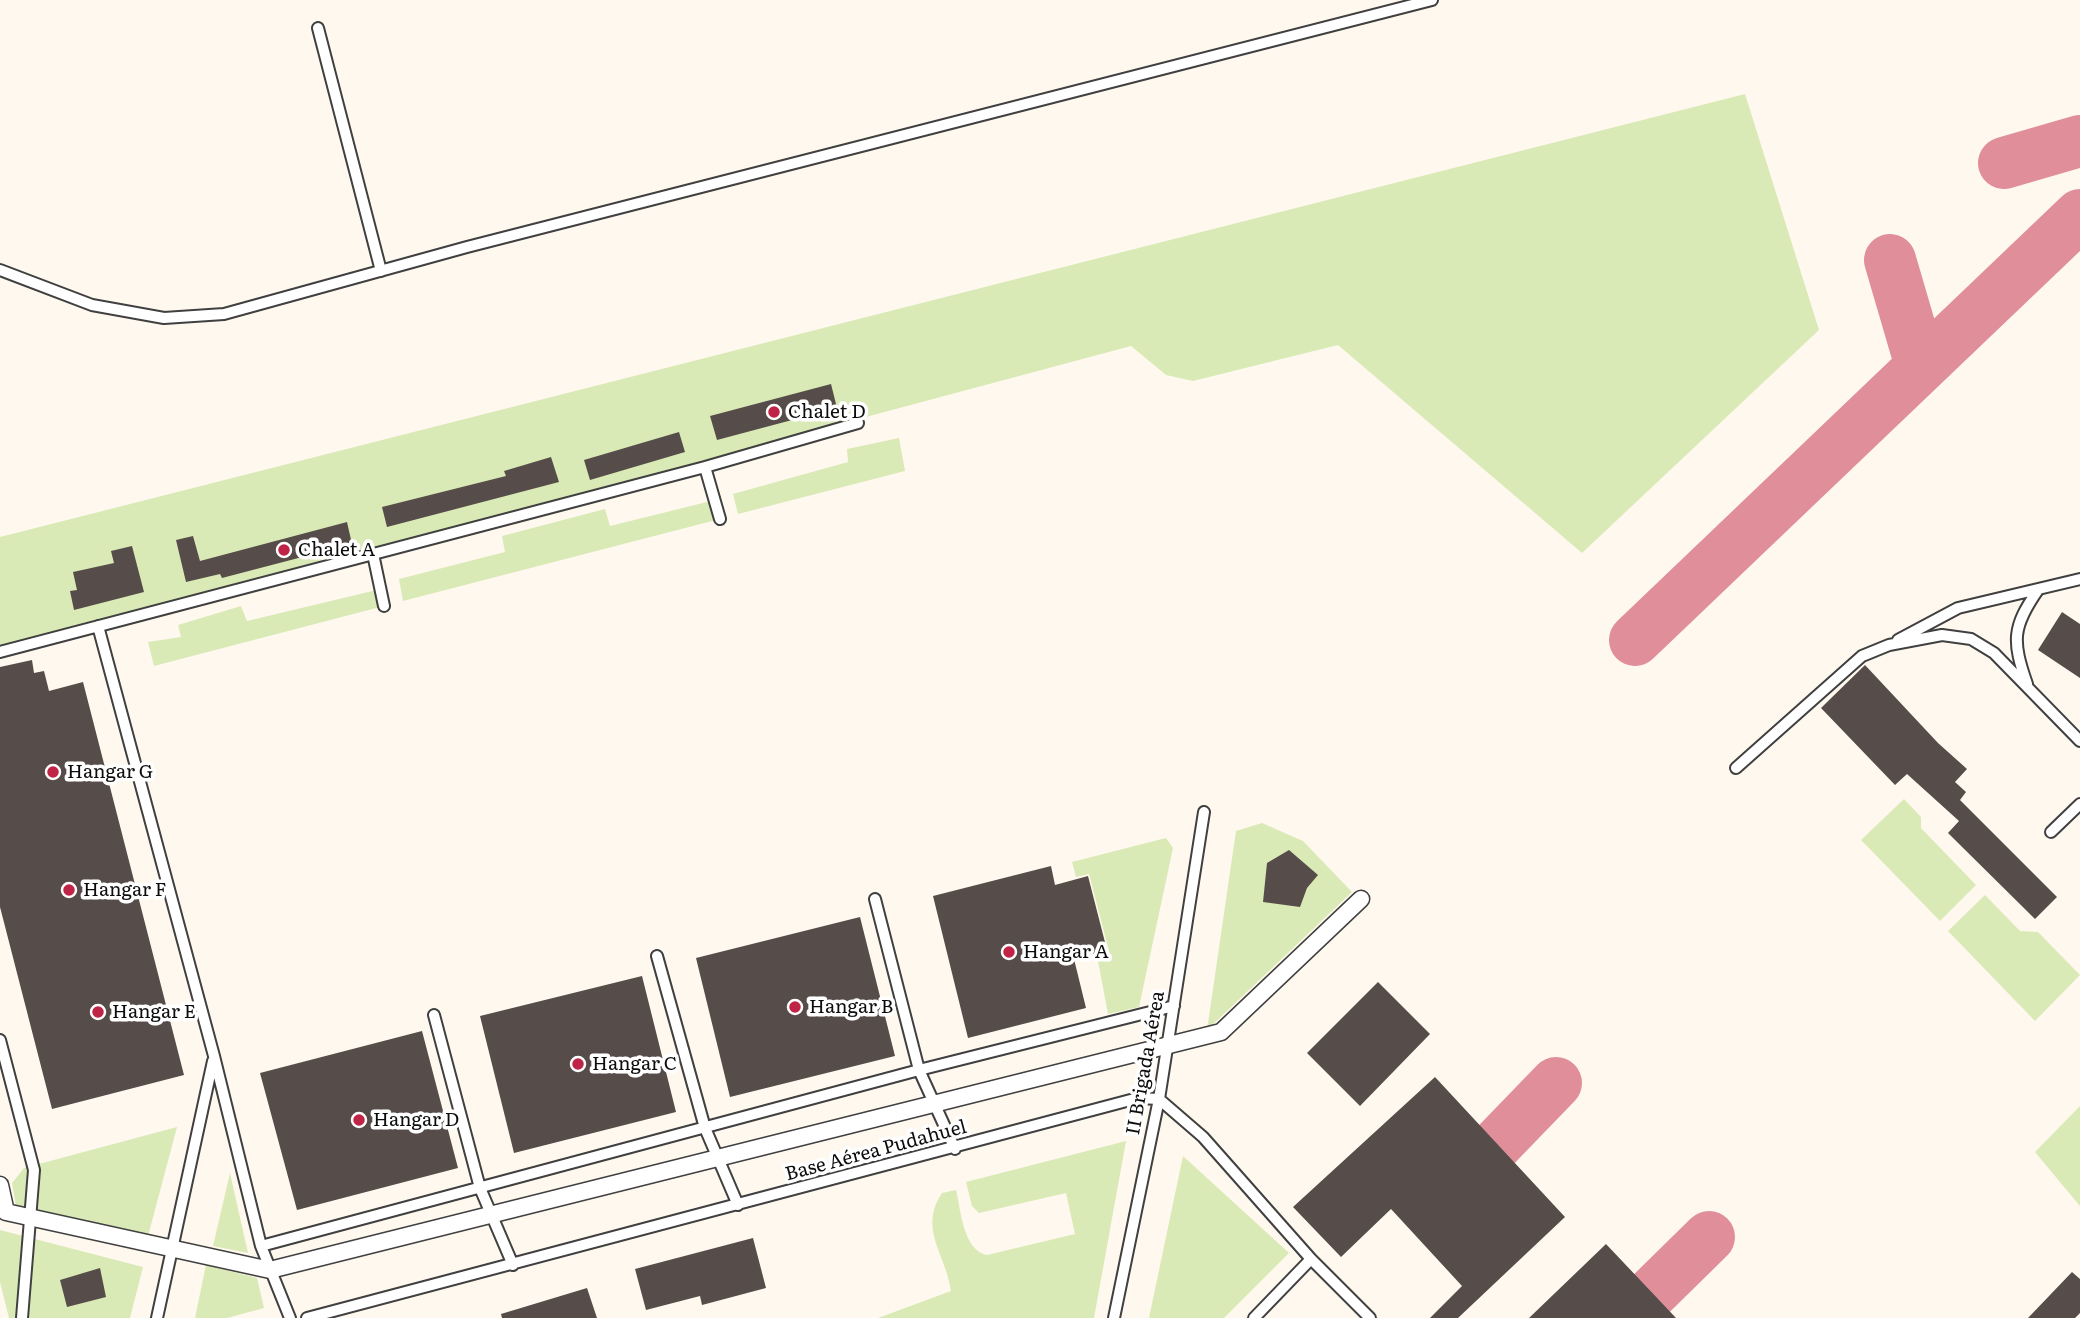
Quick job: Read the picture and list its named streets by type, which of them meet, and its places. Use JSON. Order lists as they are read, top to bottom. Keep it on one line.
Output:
{"streets":{"lane":["II Brigada Aérea","Base Aérea Pudahuel"]},"crossings":[["II Brigada Aérea","Base Aérea Pudahuel"]],"places":["Chalet D","Chalet A","Hangar G","Hangar F","Hangar A","Hangar B","Hangar E","Hangar C","Hangar D"]}
